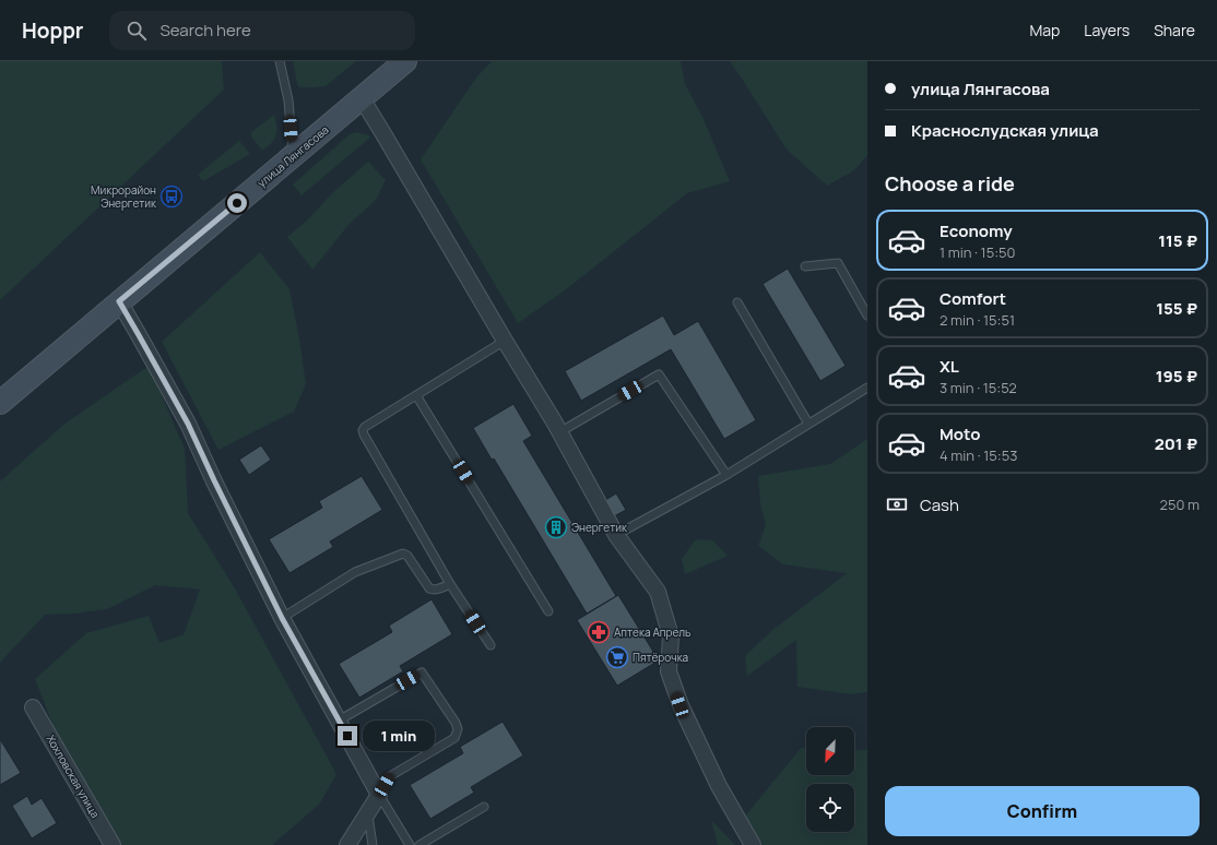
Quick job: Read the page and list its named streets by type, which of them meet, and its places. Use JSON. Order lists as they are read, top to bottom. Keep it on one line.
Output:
{"streets":{"main road":["улица Лянгасова"],"street":["Хохловская улица"]},"places":{"bus stop":["Микрорайон Энергетик"],"building":["Энергетик"],"pharmacy":["Аптека Апрель"],"supermarket":["Пятёрочка"]},"north":"bottom left","page":{"header":"Hoppr","search":"Search here","nav":["Map","Layers","Share"],"banner":["улица Лянгасова","Краснослудская улица"],"heading":"Choose a ride","list":[{"name":"Economy","note":"1 min · 15:50","value":"115 ₽"},{"name":"Comfort","note":"2 min · 15:51","value":"155 ₽"},{"name":"XL","note":"3 min · 15:52","value":"195 ₽"},{"name":"Moto","note":"4 min · 15:53","value":"201 ₽"}],"pay":["Cash","250 m"],"bubble":"1 min","buttons":"Confirm"}}
